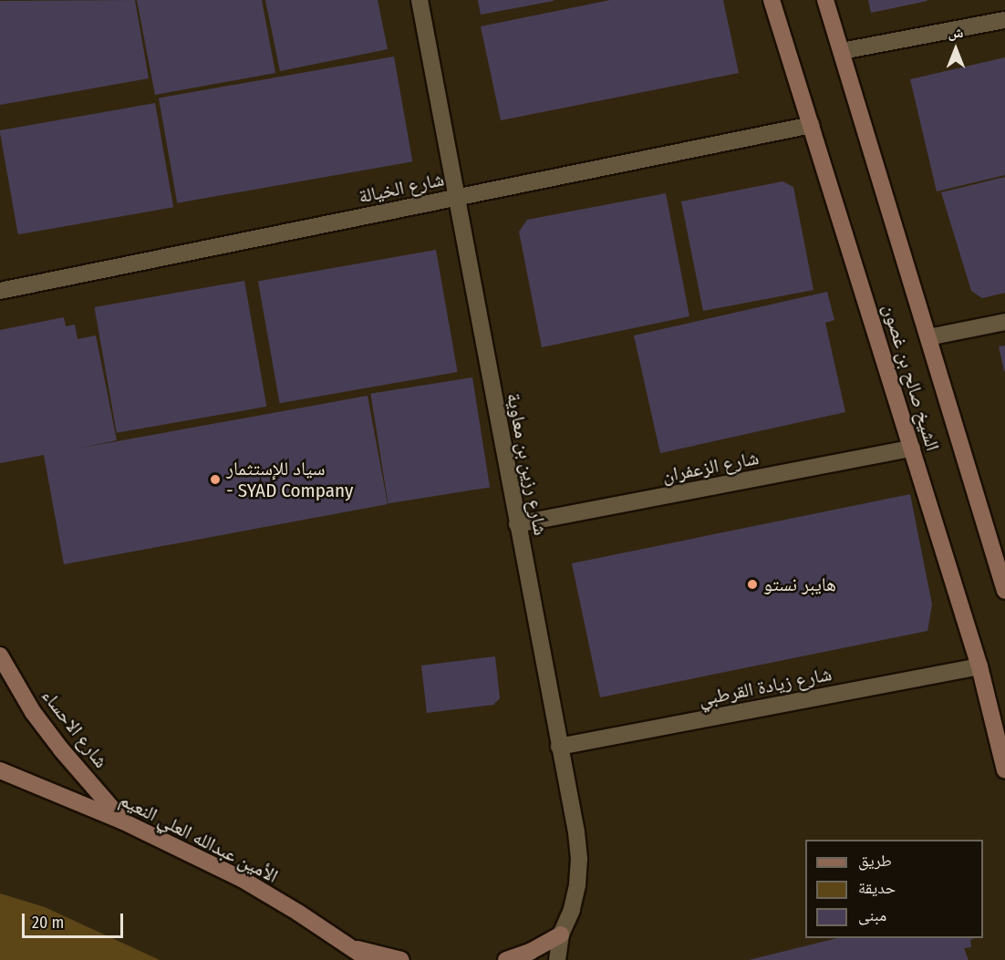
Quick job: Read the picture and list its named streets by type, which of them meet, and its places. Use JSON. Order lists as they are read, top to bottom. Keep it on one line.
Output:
{"streets":{"street":["شارع الخيالة","الشيخ صالح بن غصون","شارع رزين بن معاوية","شارع الزعفران","شارع زيادة القرطبي","شارع الاحساء","الأمين عبدالله العلي النعيم"]},"crossings":[["شارع الخيالة","الشيخ صالح بن غصون"],["شارع الخيالة","شارع رزين بن معاوية"],["الشيخ صالح بن غصون","شارع الزعفران"],["الشيخ صالح بن غصون","شارع زيادة القرطبي"],["شارع رزين بن معاوية","شارع الزعفران"],["شارع رزين بن معاوية","شارع زيادة القرطبي"],["شارع الاحساء","الأمين عبدالله العلي النعيم"]],"places":["سياد للإستثمار - SYAD Company","هايبر نستو"],"legend":["طريق","حديقة","مبنى"],"scale_bar":"20 m","north":"top"}
